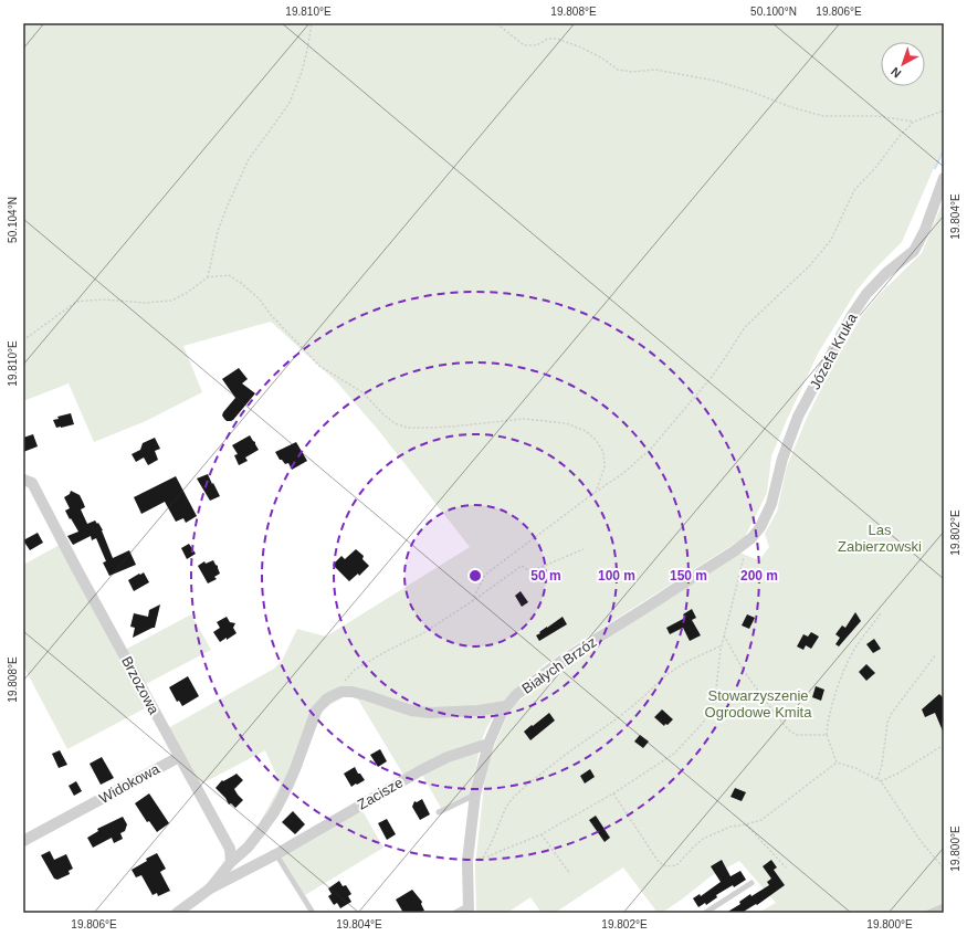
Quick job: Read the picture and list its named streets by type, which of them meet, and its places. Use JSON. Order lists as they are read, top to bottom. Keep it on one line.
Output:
{"streets":{"street":["Józefa Kruka","Białych Brzóz","Brzozowa","Widokowa","Zacisze"]},"crossings":[["Józefa Kruka","Białych Brzóz"],["Białych Brzóz","Zacisze"],["Brzozowa","Widokowa"]],"parks":["Las Zabierzowski","Stowarzyszenie Ogrodowe Kmita"],"north":"bottom left","coordinates":["19.810°E","19.808°E","50.100°N","19.806°E","19.804°E","50.104°N","19.802°E","19.800°E"],"rings":["50 m","100 m","150 m","200 m"]}
